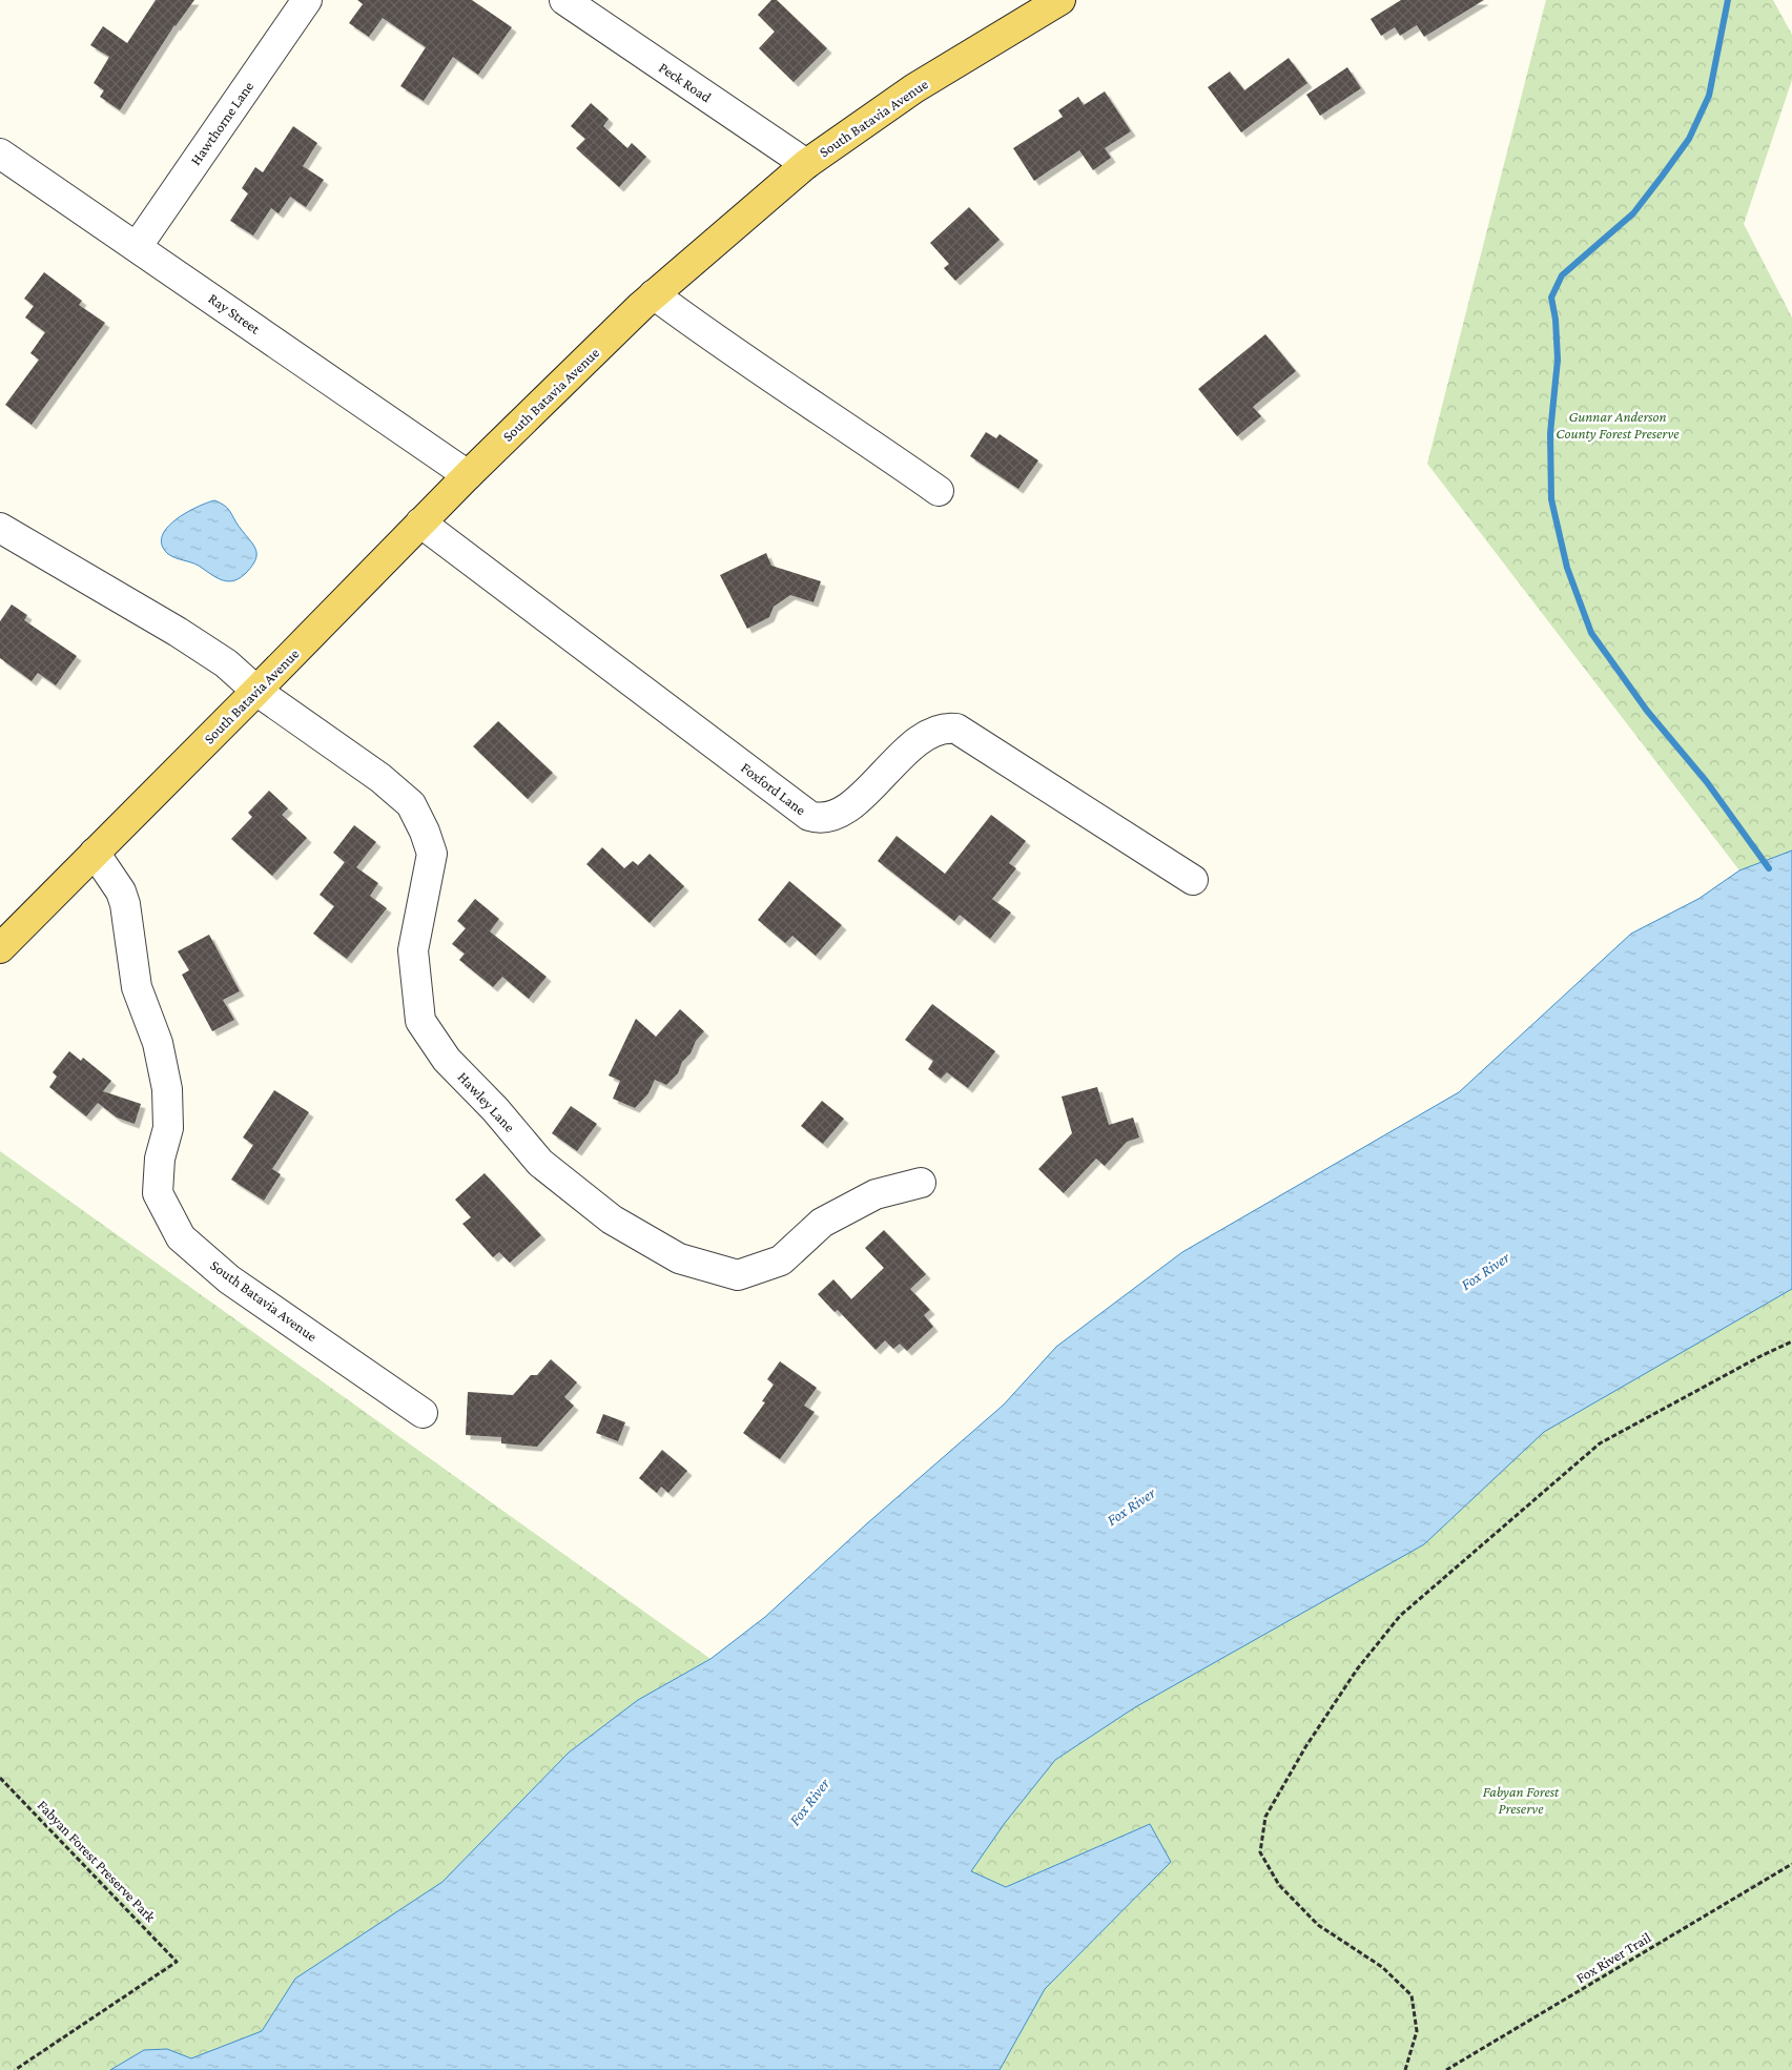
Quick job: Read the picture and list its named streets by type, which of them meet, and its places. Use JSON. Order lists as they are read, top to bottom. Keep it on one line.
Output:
{"streets":{"main road":["South Batavia Avenue"],"street":["Peck Road","Hawthorne Lane","Ray Street","Foxford Lane","Hawley Lane"],"path":["Fabyan Forest Preserve Park","Fox River Trail"]},"crossings":[["Peck Road","South Batavia Avenue"],["South Batavia Avenue","Ray Street"],["South Batavia Avenue","Foxford Lane"],["South Batavia Avenue","Hawley Lane"],["Hawthorne Lane","Ray Street"]],"water":["Fox River"],"parks":["Gunnar Anderson County Forest Preserve","Fabyan Forest Preserve"]}
